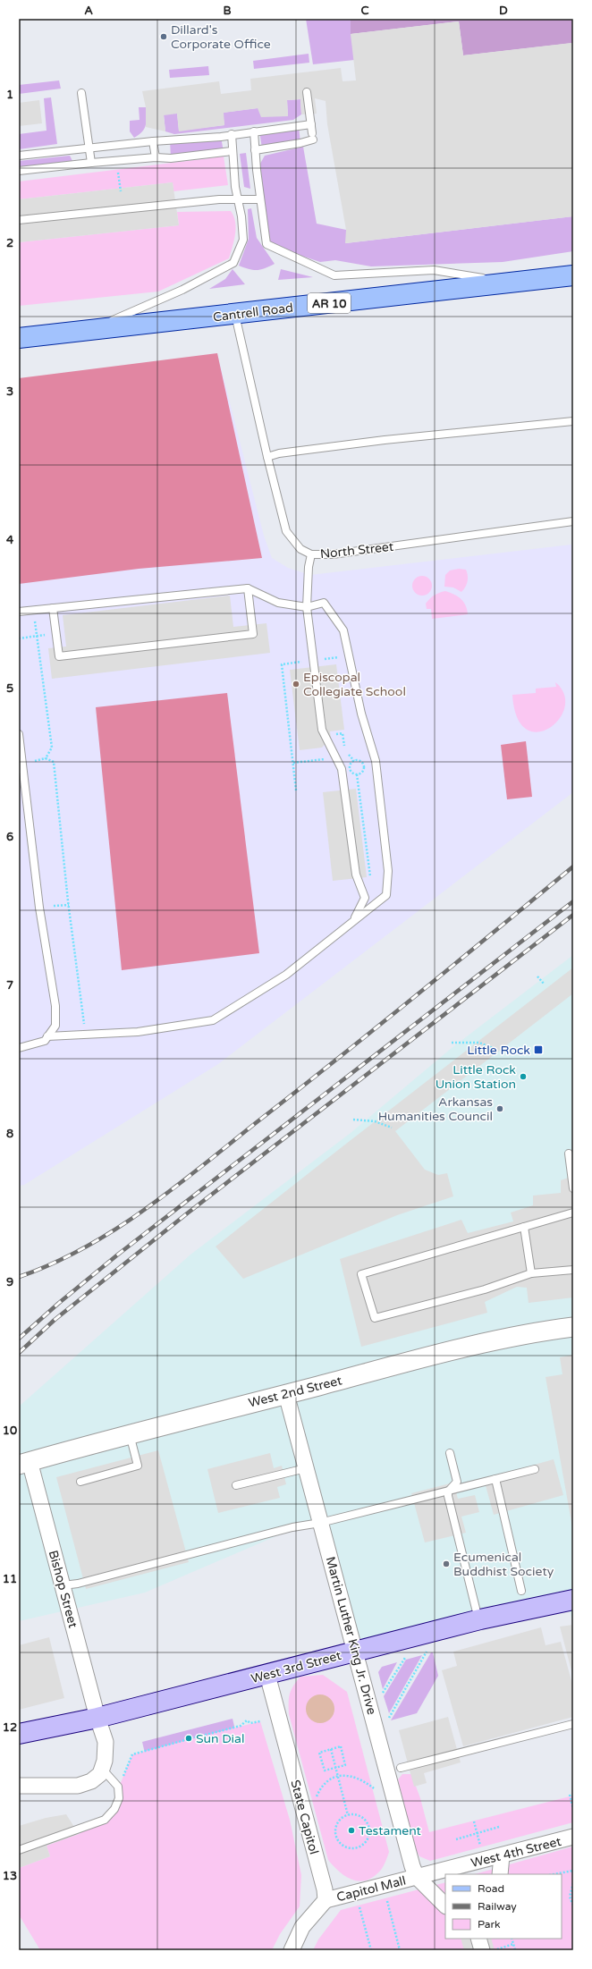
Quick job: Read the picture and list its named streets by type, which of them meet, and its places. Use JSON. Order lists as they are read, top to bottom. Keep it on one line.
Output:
{"streets":{"main road":["AR 10","Cantrell Road","West 3rd Street"],"street":["West 2nd Street","Bishop Street","Martin Luther King Jr. Drive","State Capitol","West 4th Street","Capitol Mall"],"lane":["North Street"]},"crossings":[["Cantrell Road","North Street"],["West 2nd Street","Bishop Street"],["West 2nd Street","Martin Luther King Jr. Drive"],["Bishop Street","West 3rd Street"],["Martin Luther King Jr. Drive","West 3rd Street"],["Martin Luther King Jr. Drive","West 4th Street"],["Martin Luther King Jr. Drive","Capitol Mall"],["West 3rd Street","State Capitol"],["State Capitol","Capitol Mall"],["West 4th Street","Capitol Mall"]],"places":{"other":["Dillard's Corporate Office","Episcopal Collegiate School","Little Rock Union Station","Arkansas Humanities Council","Ecumenical Buddhist Society","Sun Dial","Testament"],"transit":["Little Rock"]},"legend":["Road","Railway","Park"],"grid":{"columns":["A","B","C","D"],"rows":["1","2","3","4","5","6","7","8","9","10","11","12","13"]}}
